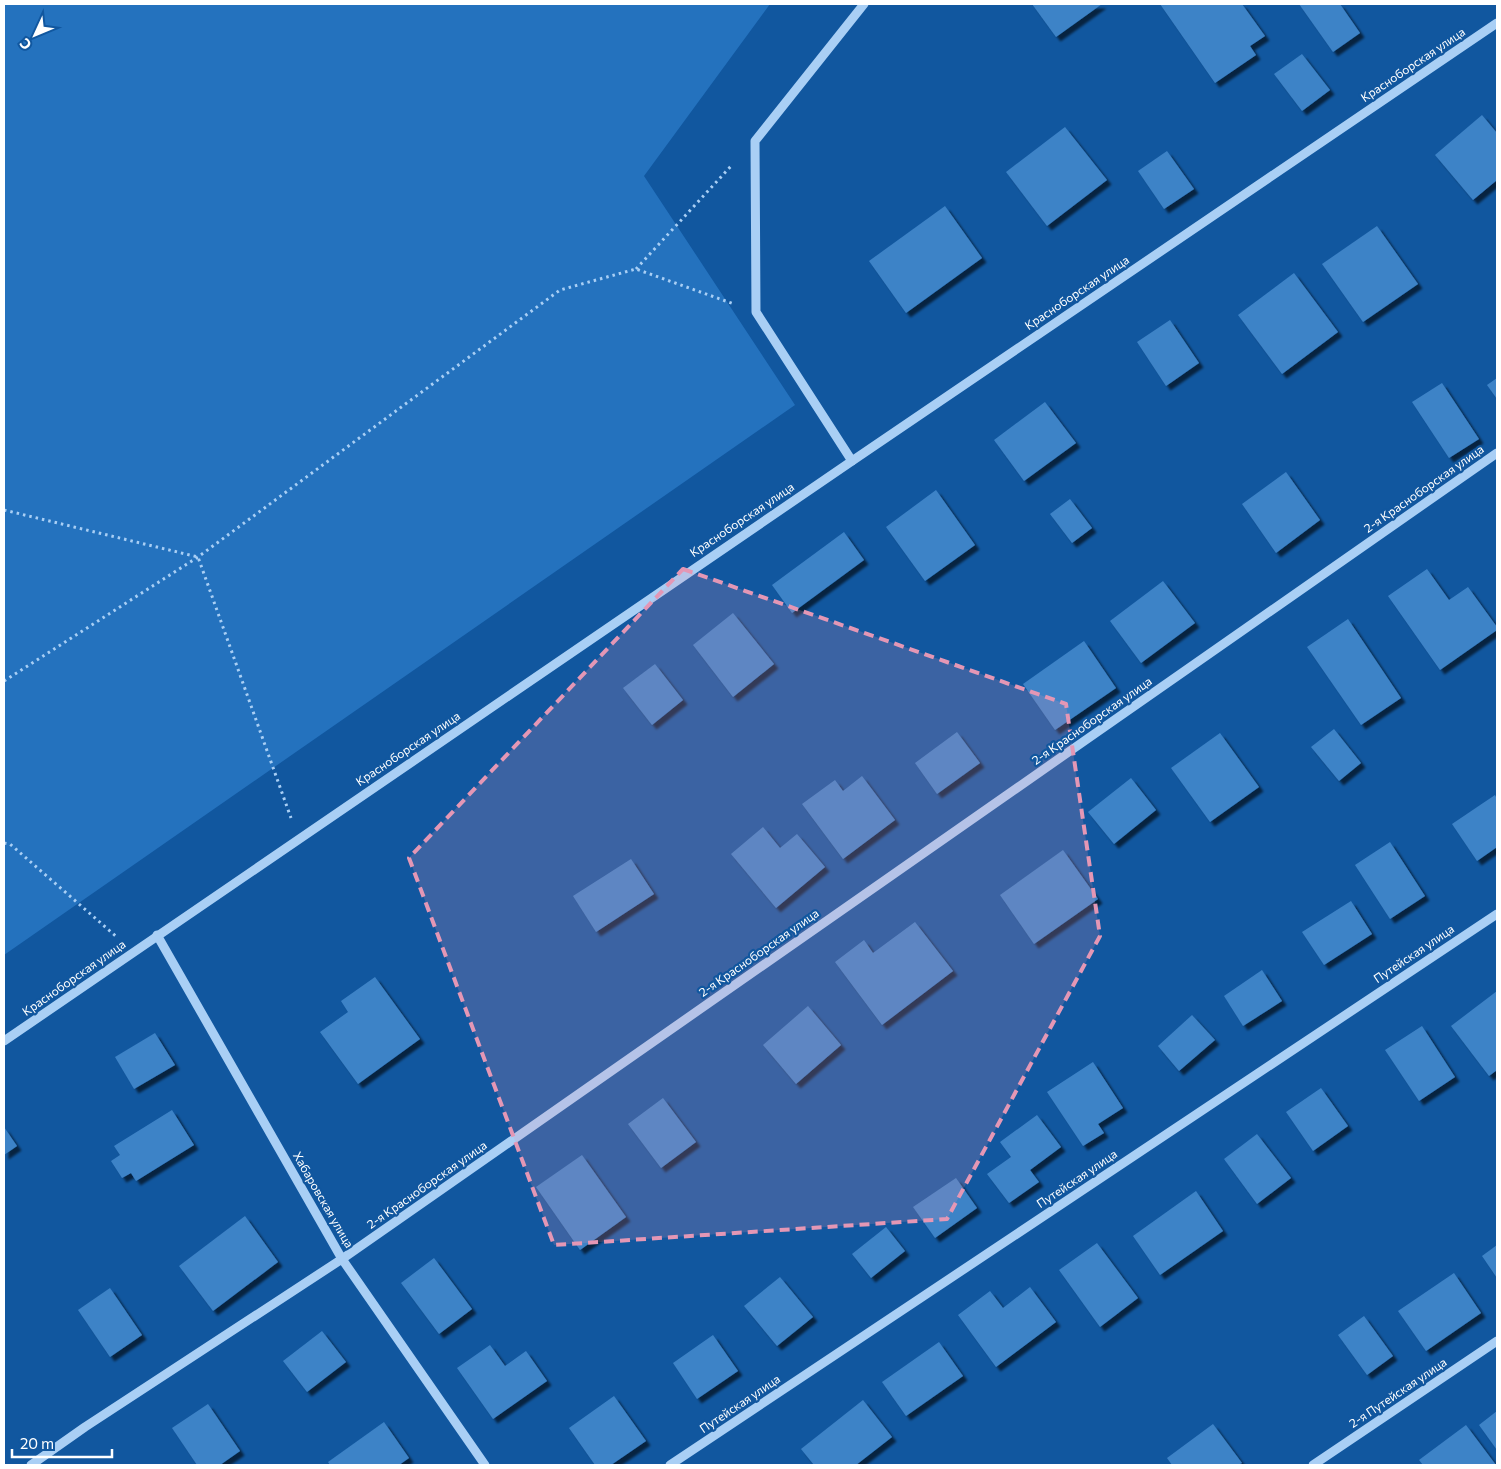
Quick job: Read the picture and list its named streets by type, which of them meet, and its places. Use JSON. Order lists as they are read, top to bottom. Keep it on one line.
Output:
{"streets":{"street":["Красноборская улица","2-я Красноборская улица","Путейская улица","Хабаровская улица","2-я Путейская улица"]},"crossings":[["Красноборская улица","Хабаровская улица"],["2-я Красноборская улица","Хабаровская улица"]],"scale_bar":"20 m","north":"bottom left"}
